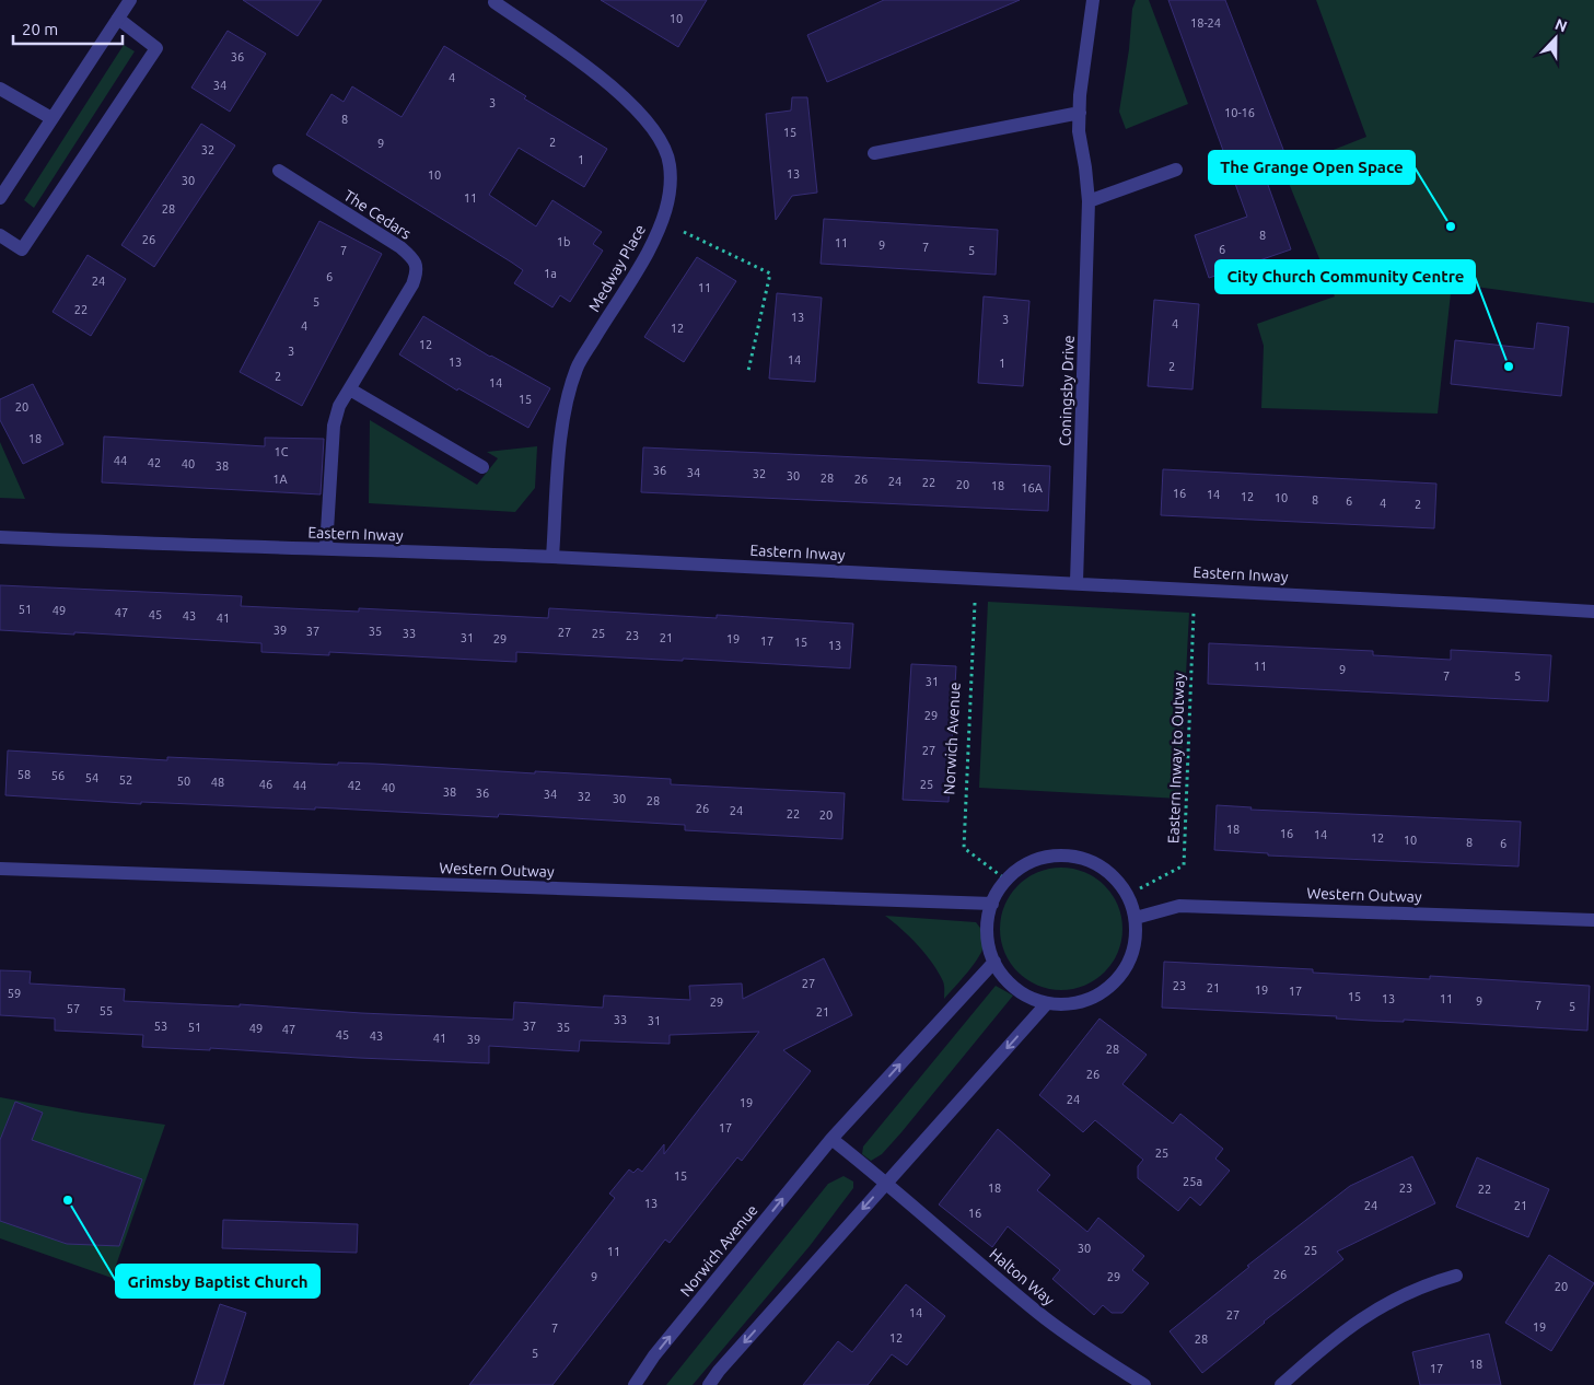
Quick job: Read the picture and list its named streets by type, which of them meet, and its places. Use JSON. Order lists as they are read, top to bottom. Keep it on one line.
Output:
{"streets":{"street":["The Cedars","Medway Place","Coningsby Drive","Eastern Inway","Norwich Avenue","Western Outway","Halton Way"],"path":["Eastern Inway to Outway"]},"crossings":[["The Cedars","Eastern Inway"],["Medway Place","Eastern Inway"],["Coningsby Drive","Eastern Inway"],["Eastern Inway","Norwich Avenue"],["Eastern Inway","Eastern Inway to Outway"],["Norwich Avenue","Eastern Inway to Outway"],["Norwich Avenue","Western Outway"],["Eastern Inway to Outway","Western Outway"]],"one_way":["Norwich Avenue"],"places":["The Grange Open Space","City Church Community Centre","Grimsby Baptist Church"],"house_numbers":["10","18-24","36","4","34","3","10-16","8","15","2","9","32","1","13","10","30","11","28","8","26","1b","11","9","7","6","7","5","1a","6","24","11","5","22","13","3","4","4","12","12","3","14","13","1","2","2","14","15","20","18","1C","44","42","40","38","36","34","32","30","28","1A","26","24","22","20","18","16A","16","14","12","10","8","6","4","2","51","49","47","45","43","41","39","37","35","27","33","25","23","31","21","29","19","17","15","13","11","9","7","5","31","29","27","58","56","54","52","50","48","46","25","44","42","40","38","36","34","32","30","28","26","24","22","20","18","16","14","12","10","8","6","27","23","21","19","17","59","15","13","11","9","29","7","5","57","55","21","33","31","53","37","51","35","49","47","45","43","41","39","28","26","24","19","17","25","15","25a","18","23","22","13","24","21","16","30","25","11","26","9","29","20","14","27","19","7","12","28","5","18","17"],"scale_bar":"20 m","north":"top"}
